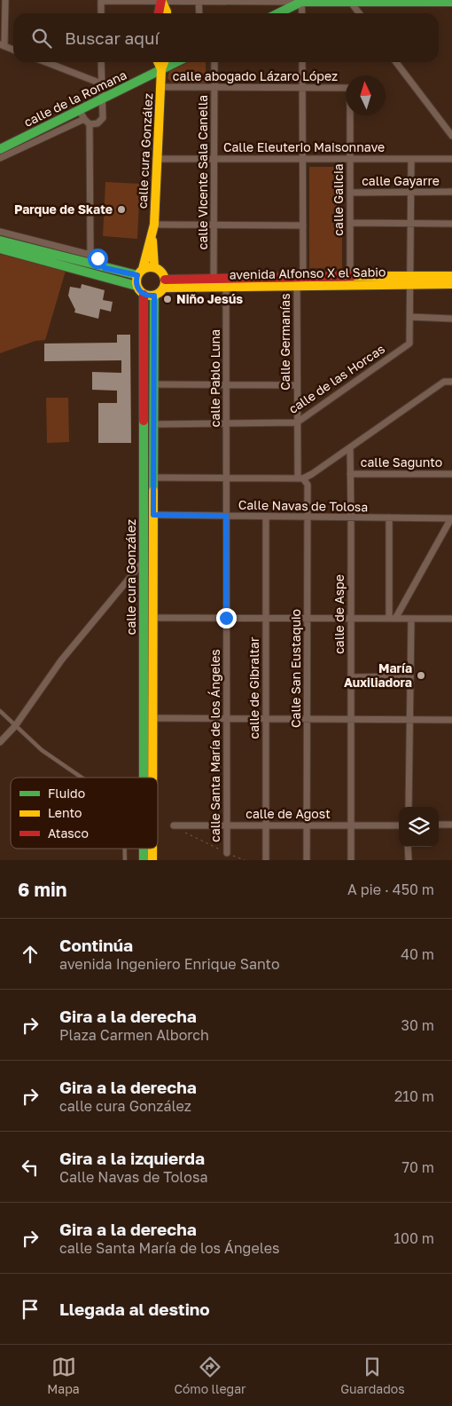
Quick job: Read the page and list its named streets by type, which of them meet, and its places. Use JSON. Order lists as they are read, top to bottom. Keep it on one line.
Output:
{"streets":{"main road":["calle de la Romana","calle cura González","avenida Alfonso X el Sabio"],"street":["calle abogado Lázaro López","Calle Eleuterio Maisonnave","calle Vicente Sala Canella","calle Gayarre","calle Galicia","Calle Germanías","calle Pablo Luna","calle de las Horcas","calle Sagunto","Calle Navas de Tolosa","calle de Aspe","Calle San Eustaquio","calle de Gibraltar","calle Santa María de los Ángeles","calle de Agost"]},"crossings":[["calle abogado Lázaro López","calle cura González"],["calle abogado Lázaro López","calle Vicente Sala Canella"],["calle abogado Lázaro López","Calle Germanías"],["calle de la Romana","calle cura González"],["Calle Eleuterio Maisonnave","calle cura González"],["Calle Eleuterio Maisonnave","calle Vicente Sala Canella"],["Calle Eleuterio Maisonnave","calle Galicia"],["Calle Eleuterio Maisonnave","Calle Germanías"],["Calle Eleuterio Maisonnave","calle de las Horcas"],["calle cura González","avenida Alfonso X el Sabio"],["calle cura González","calle de las Horcas"],["calle cura González","Calle Navas de Tolosa"],["calle Vicente Sala Canella","avenida Alfonso X el Sabio"],["calle Gayarre","calle Galicia"],["calle Gayarre","calle de las Horcas"],["calle Galicia","avenida Alfonso X el Sabio"],["avenida Alfonso X el Sabio","Calle Germanías"],["avenida Alfonso X el Sabio","calle Pablo Luna"],["avenida Alfonso X el Sabio","calle de las Horcas"],["Calle Germanías","calle de las Horcas"],["Calle Germanías","Calle San Eustaquio"],["calle Pablo Luna","calle de las Horcas"],["calle Pablo Luna","calle Santa María de los Ángeles"],["calle Sagunto","calle de Aspe"],["Calle Navas de Tolosa","calle de Aspe"],["Calle Navas de Tolosa","Calle San Eustaquio"],["Calle Navas de Tolosa","calle de Gibraltar"],["Calle Navas de Tolosa","calle Santa María de los Ángeles"],["calle de Aspe","calle de Agost"],["Calle San Eustaquio","calle de Agost"],["calle de Gibraltar","calle de Agost"],["calle Santa María de los Ángeles","calle de Agost"]],"places":["Parque de Skate","Niño Jesús","María Auxiliadora"],"legend":["Fluido","Lento","Atasco"],"north":"top","page":{"search":"Buscar aquí","heading":["6 min","A pie · 450 m"],"list":[["Continúa","avenida Ingeniero Enrique Santo","40 m"],["Gira a la derecha","Plaza Carmen Alborch","30 m"],["Gira a la derecha","calle cura González","210 m"],["Gira a la izquierda","Calle Navas de Tolosa","70 m"],["Gira a la derecha","calle Santa María de los Ángeles","100 m"],"Llegada al destino"],"nav":["Mapa","Cómo llegar","Guardados"]}}
